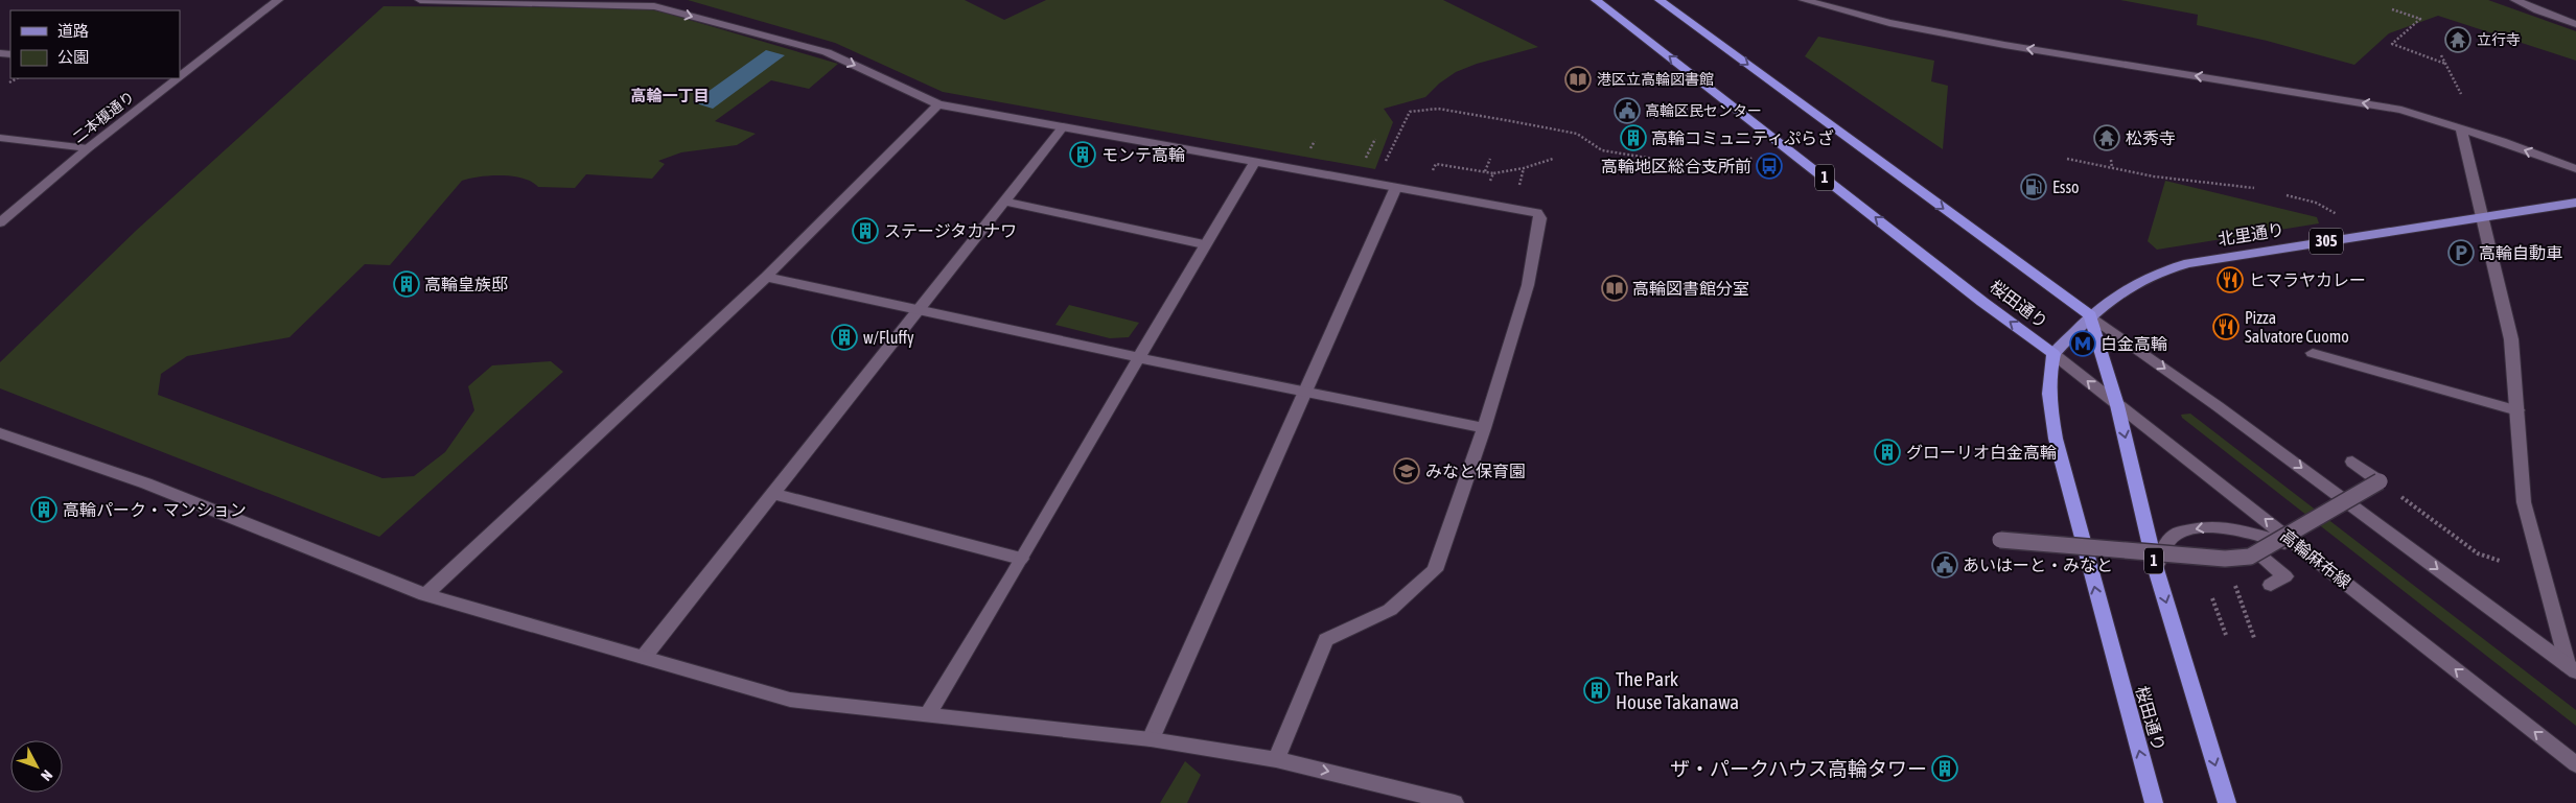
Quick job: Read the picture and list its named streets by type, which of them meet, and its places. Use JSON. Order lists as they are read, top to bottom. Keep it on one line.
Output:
{"streets":{"highway":["1","桜田通り"],"main road":["北里通り","305"],"street":["二本榎通り","高輪麻布線"]},"crossings":[["1","北里通り"],["1","桜田通り"],["1","高輪麻布線"],["北里通り","桜田通り"],["北里通り","高輪麻布線"],["桜田通り","高輪麻布線"]],"districts":["高輪一丁目"],"places":{"temple":["立行寺","松秀寺"],"library":["港区立高輪図書館","高輪図書館分室"],"public building":["高輪区民センター","あいはーと・みなと"],"building":["高輪コミュニティぷらざ","モンテ高輪","ステージタカナワ","高輪皇族邸","w/Fluffy","グローリオ白金高輪","高輪パーク・マンション","The Park House Takanawa","ザ・パークハウス高輪タワー"],"bus stop":["高輪地区総合支所前"],"fuel station":["Esso"],"parking":["高輪自動車"],"restaurant":["ヒマラヤカレー","Pizza Salvatore Cuomo"],"metro station":["白金高輪"],"school or university":["みなと保育園"]},"legend":["道路","公園"],"north":"bottom right"}
